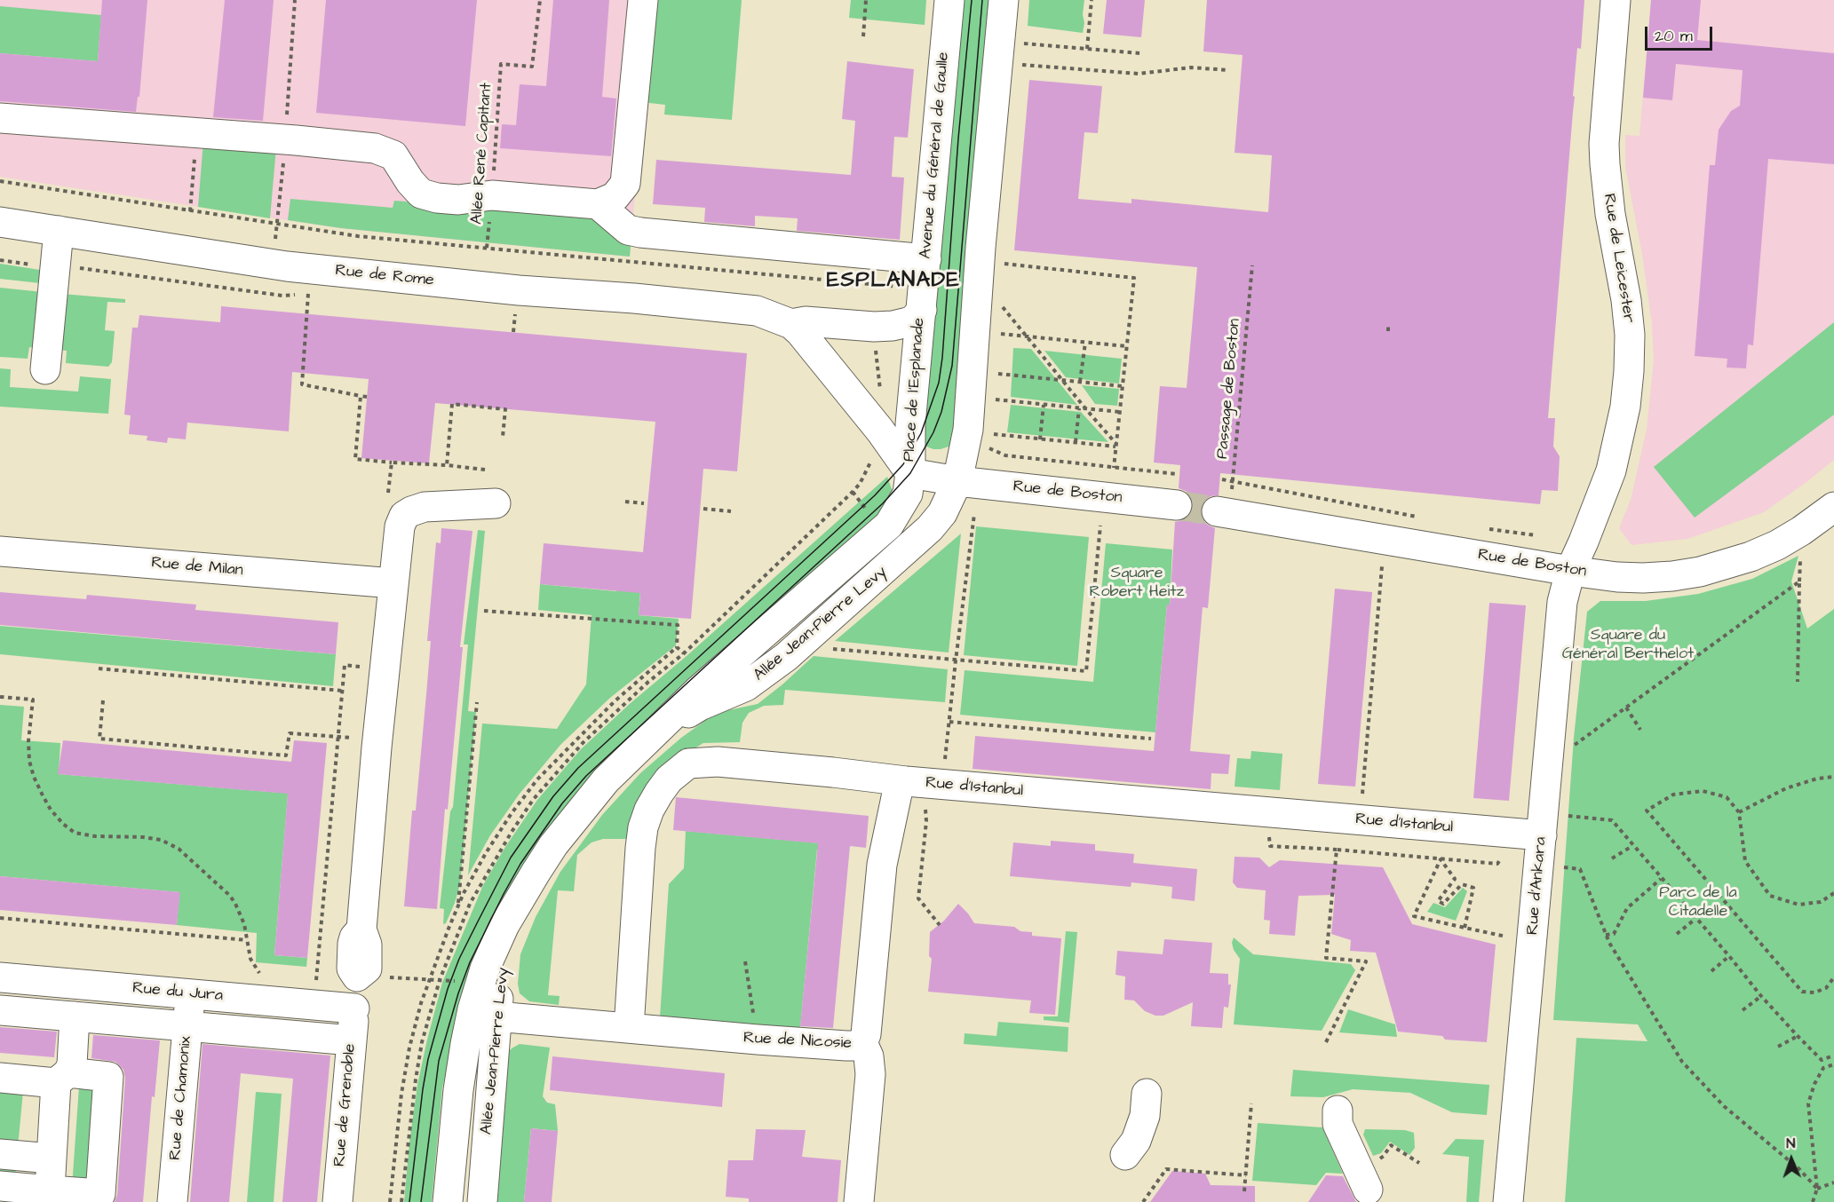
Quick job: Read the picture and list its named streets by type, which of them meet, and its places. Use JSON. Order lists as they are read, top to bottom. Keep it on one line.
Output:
{"streets":{"street":["Avenue du Général de Gaulle","Rue de Leicester","Rue de Rome","Place de l'Esplanade","Rue de Boston","Rue de Milan","Allée Jean-Pierre Levy","Rue d'Istanbul","Rue d'Ankara","Rue du Jura","Rue de Nicosie","Rue de Chamonix","Rue de Grenoble"],"path":["Allée René Capitant","Passage de Boston"]},"crossings":[["Avenue du Général de Gaulle","Place de l'Esplanade"],["Rue de Leicester","Rue de Boston"],["Rue de Leicester","Rue d'Ankara"],["Rue de Rome","Place de l'Esplanade"],["Passage de Boston","Rue de Boston"],["Place de l'Esplanade","Rue de Boston"],["Place de l'Esplanade","Allée Jean-Pierre Levy"],["Rue de Boston","Allée Jean-Pierre Levy"],["Rue de Boston","Rue d'Ankara"],["Allée Jean-Pierre Levy","Rue de Nicosie"],["Rue d'Istanbul","Rue d'Ankara"],["Rue d'Istanbul","Rue de Nicosie"],["Rue du Jura","Rue de Chamonix"],["Rue du Jura","Rue de Grenoble"]],"districts":["ESPLANADE"],"parks":["Square Robert Heitz","Square du Général Berthelot","Parc de la Citadelle"],"scale_bar":"20 m","north":"top"}
